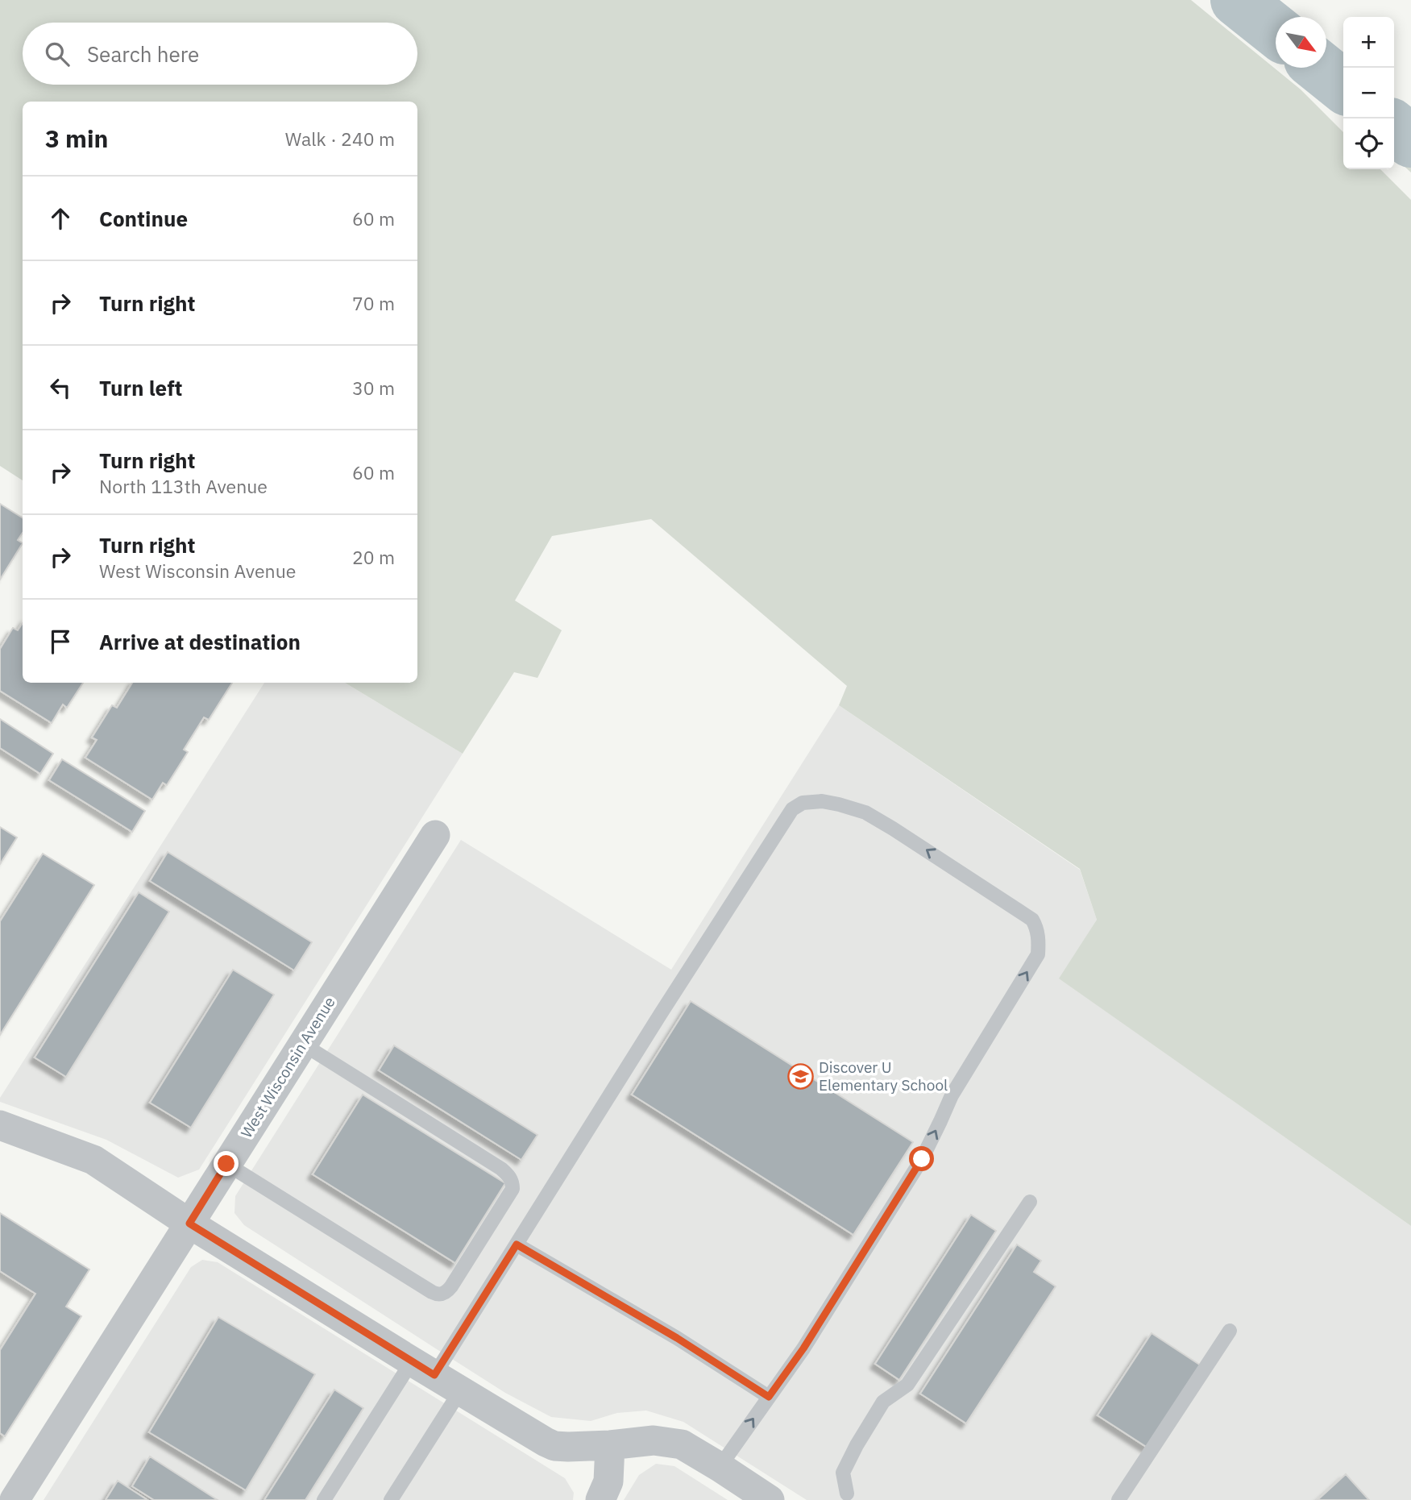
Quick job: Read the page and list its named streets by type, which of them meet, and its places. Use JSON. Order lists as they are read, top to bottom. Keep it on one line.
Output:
{"streets":{"street":["West Wisconsin Avenue"]},"places":{"school or university":["Discover U Elementary School"]},"north":"bottom right","page":{"map_buttons":["+","−"],"search":"Search here","heading":["3 min","Walk · 240 m"],"list":[["Continue","60 m"],["Turn right","70 m"],["Turn left","30 m"],["Turn right","North 113th Avenue","60 m"],["Turn right","West Wisconsin Avenue","20 m"],"Arrive at destination"]}}
